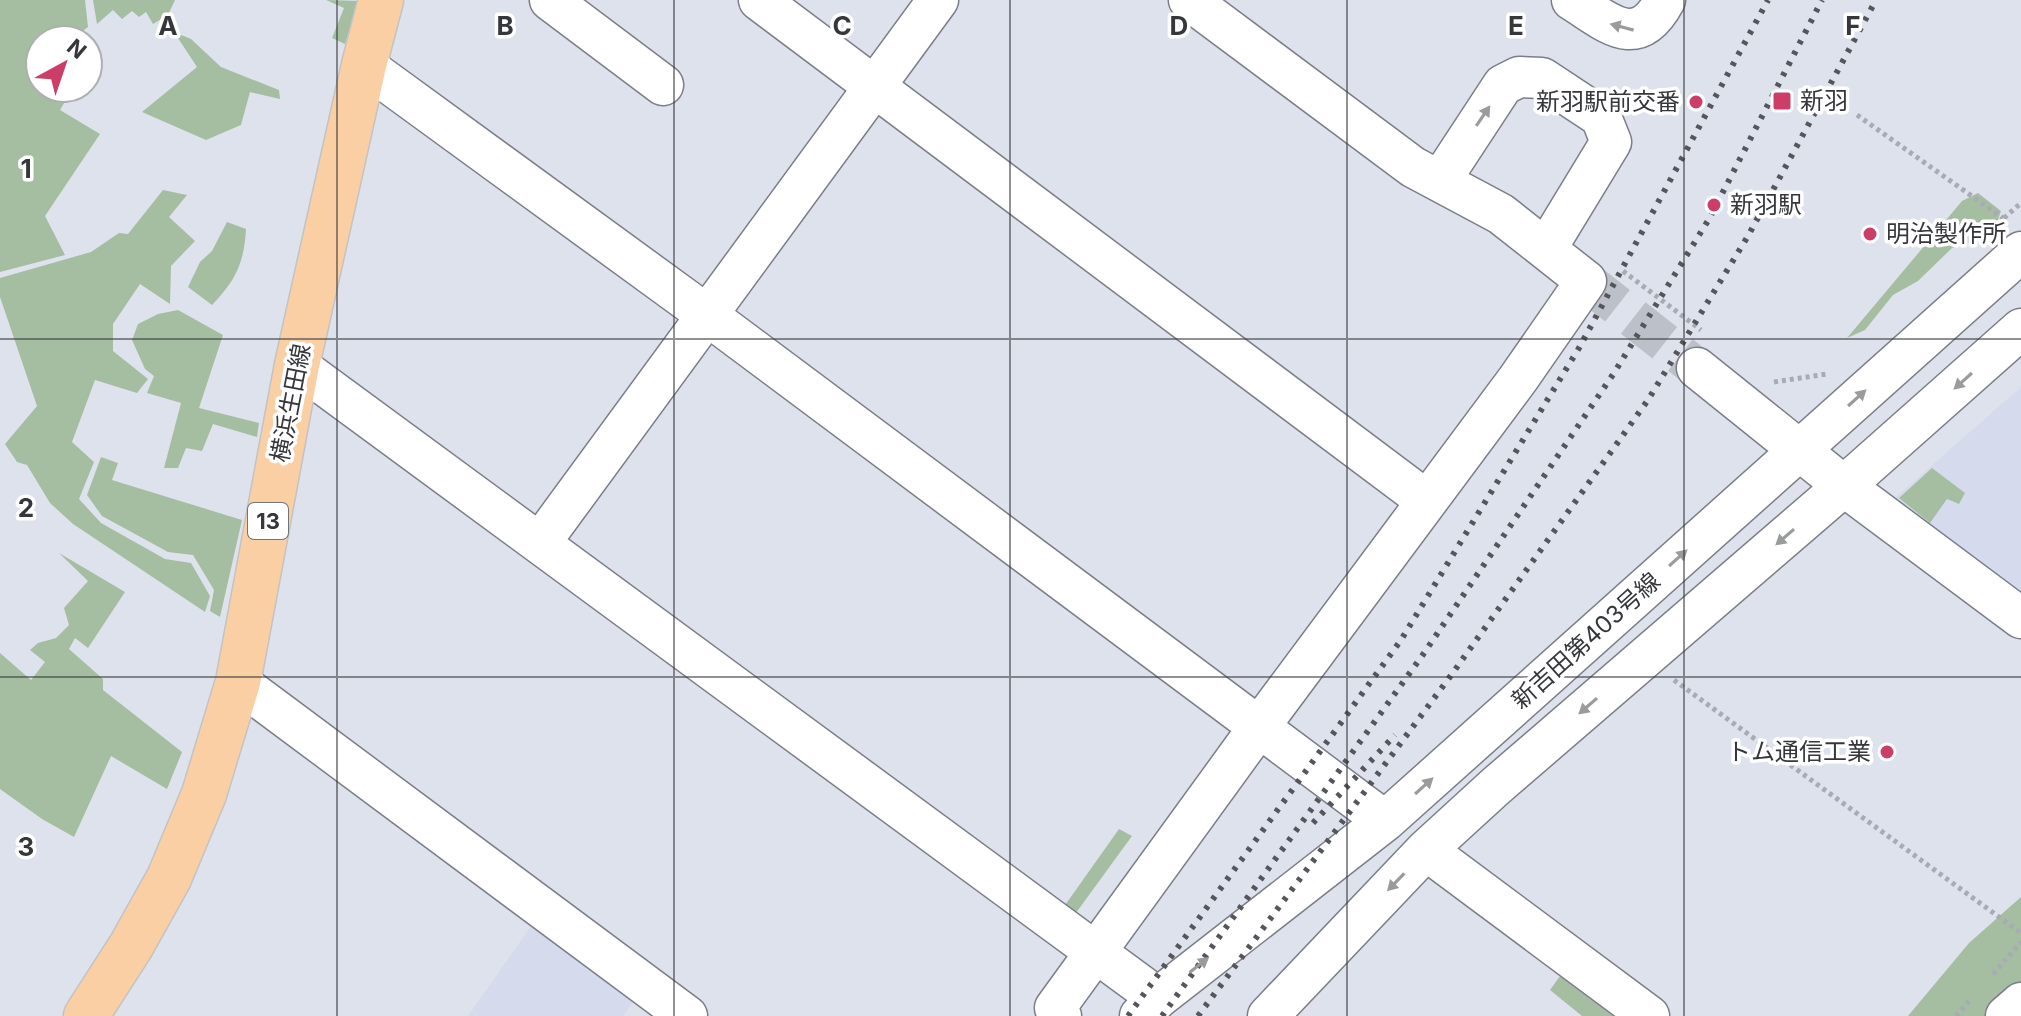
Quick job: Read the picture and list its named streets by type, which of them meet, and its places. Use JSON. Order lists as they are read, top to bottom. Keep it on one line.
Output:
{"streets":{"main road":["横浜生田線","13"],"street":["新吉田第403号線"]},"places":{"transit":["新羽"],"other":["新羽駅前交番","新羽駅","明治製作所","トム通信工業"]},"north":"top right","grid":{"columns":["A","B","C","D","E","F"],"rows":["1","2","3"]}}
